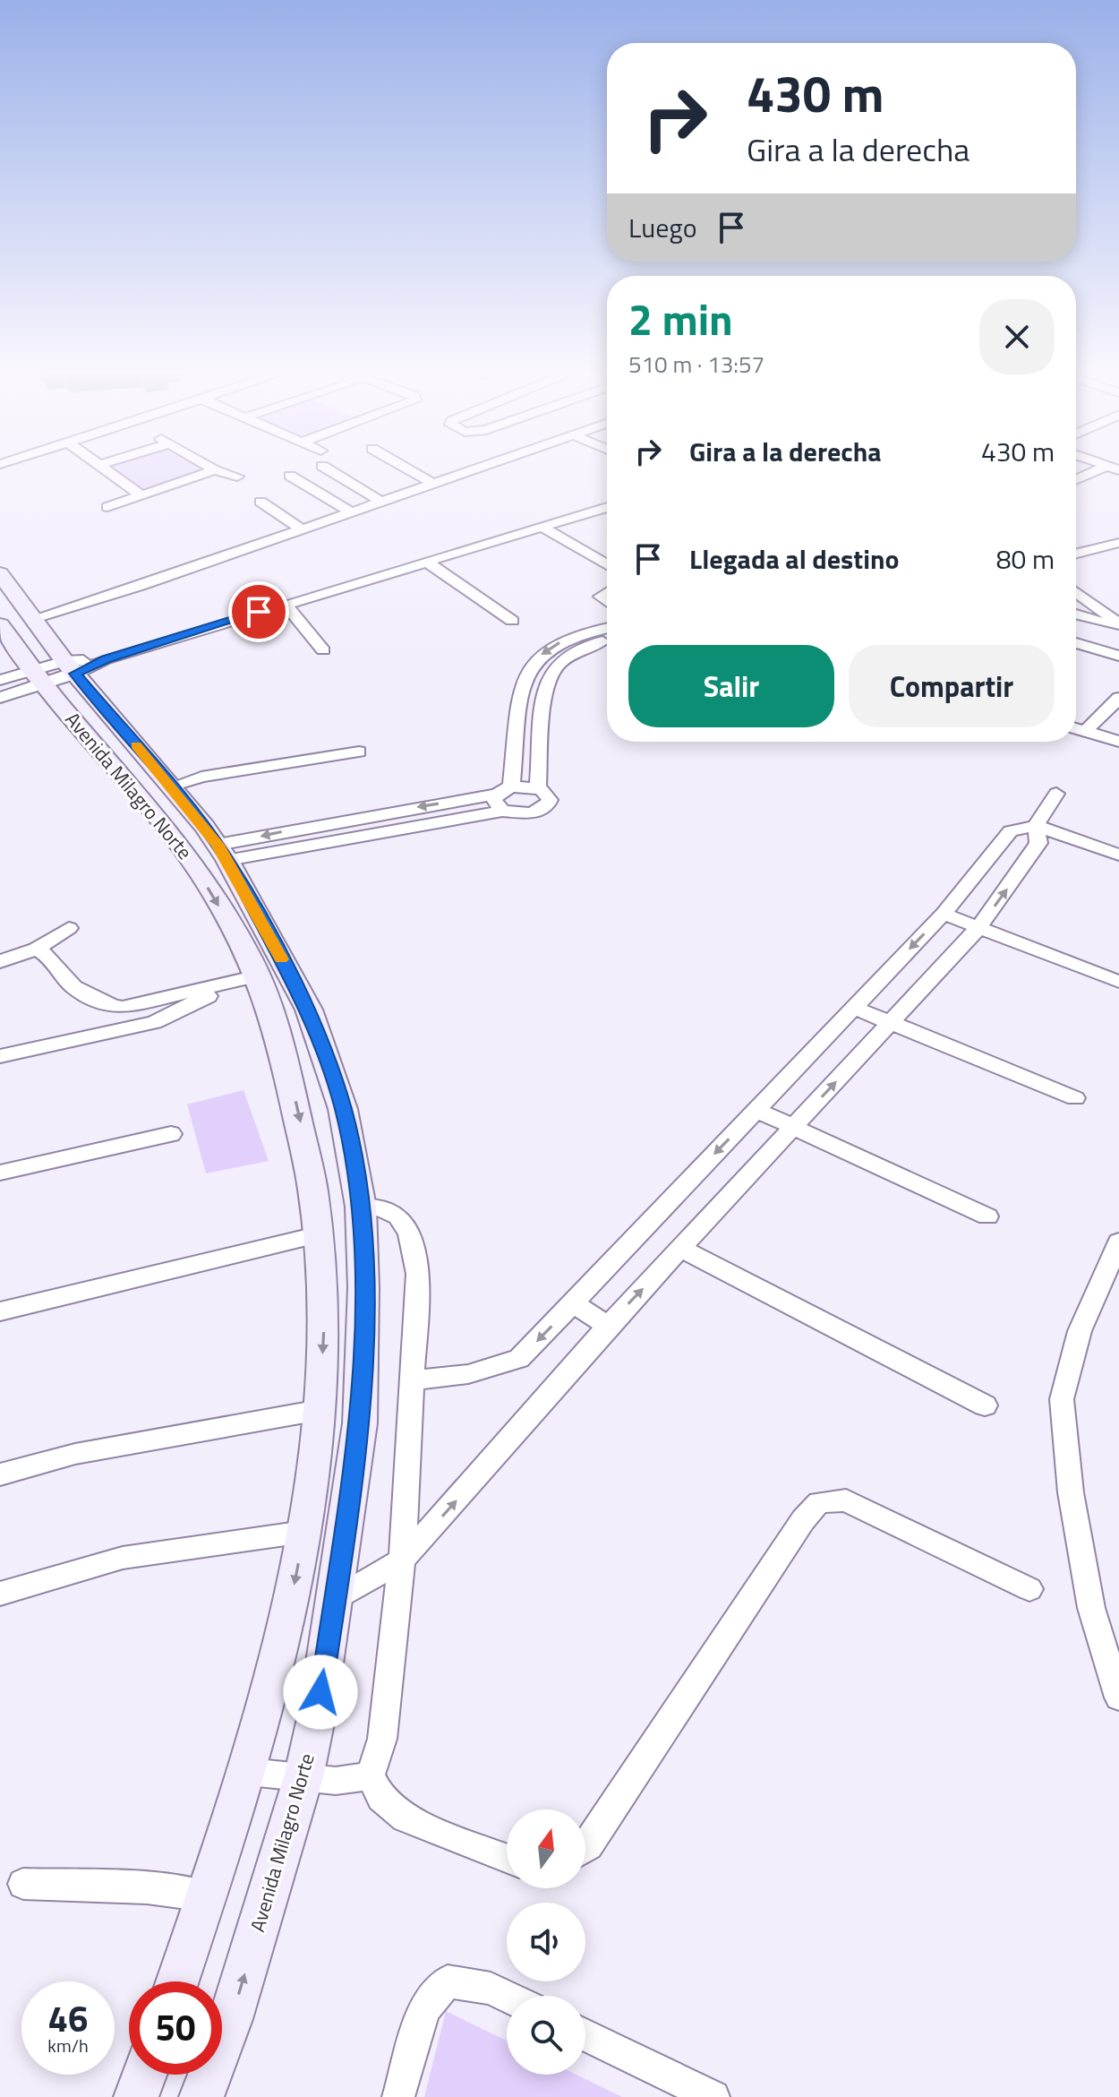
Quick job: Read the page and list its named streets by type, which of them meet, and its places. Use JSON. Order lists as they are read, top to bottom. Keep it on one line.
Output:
{"streets":{"main road":["Avenida Milagro Norte"]},"north":"top","page":{"turn":["430 m","Gira a la derecha"],"then":"Luego","heading":["2 min","510 m · 13:57"],"list":[{"name":"Gira a la derecha","value":"430 m"},{"name":"Llegada al destino","value":"80 m"}],"buttons":["Salir","Compartir"],"speed":"46 km/h","limit":"50"}}
